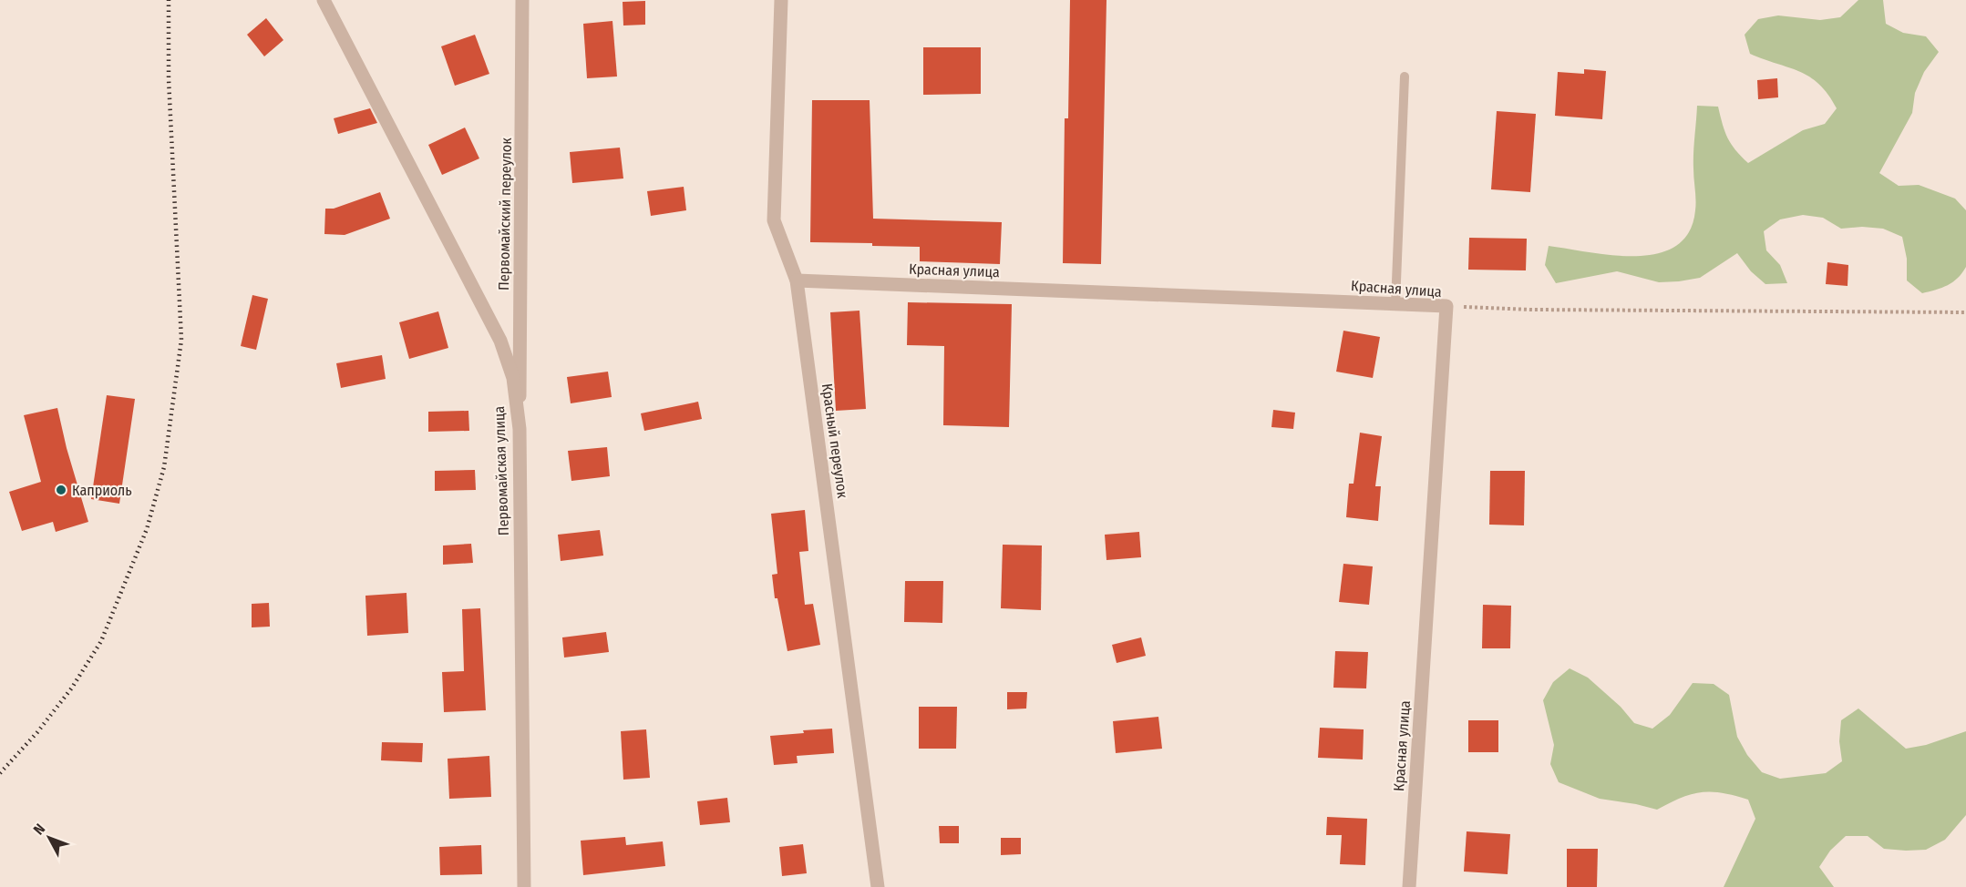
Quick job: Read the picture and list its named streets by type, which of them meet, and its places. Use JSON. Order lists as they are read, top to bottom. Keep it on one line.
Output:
{"streets":{"street":["Первомайский переулок","Красная улица","Красный переулок","Первомайская улица"]},"crossings":[["Первомайский переулок","Первомайская улица"],["Красная улица","Красный переулок"]],"places":["Каприоль"],"north":"top left"}
